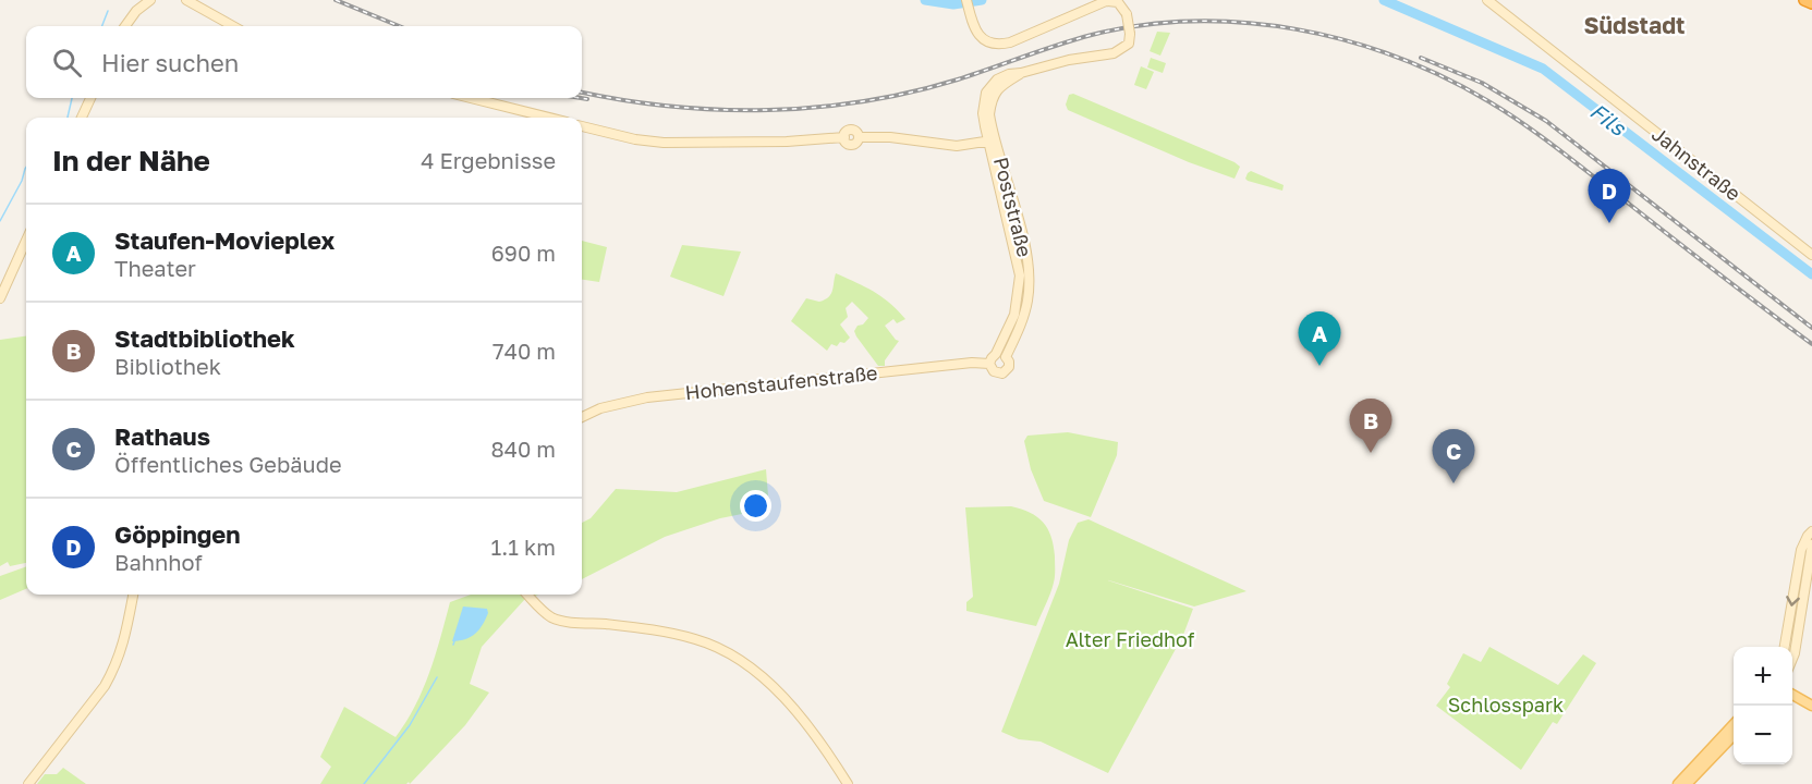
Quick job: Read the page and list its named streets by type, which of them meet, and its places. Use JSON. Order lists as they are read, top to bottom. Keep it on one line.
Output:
{"streets":{"main road":["Jahnstraße","Poststraße","Hohenstaufenstraße"]},"districts":["Südstadt"],"water":["Fils"],"parks":["Alter Friedhof","Schlosspark"],"page":{"search":"Hier suchen","heading":["In der Nähe","4 Ergebnisse"],"pins":["D","A","B","C"],"list":[{"mark":"A","name":"Staufen-Movieplex","note":"Theater","value":"690 m"},{"mark":"B","name":"Stadtbibliothek","note":"Bibliothek","value":"740 m"},{"mark":"C","name":"Rathaus","note":"Öffentliches Gebäude","value":"840 m"},{"mark":"D","name":"Göppingen","note":"Bahnhof","value":"1.1 km"}],"map_buttons":["+","−"]}}
